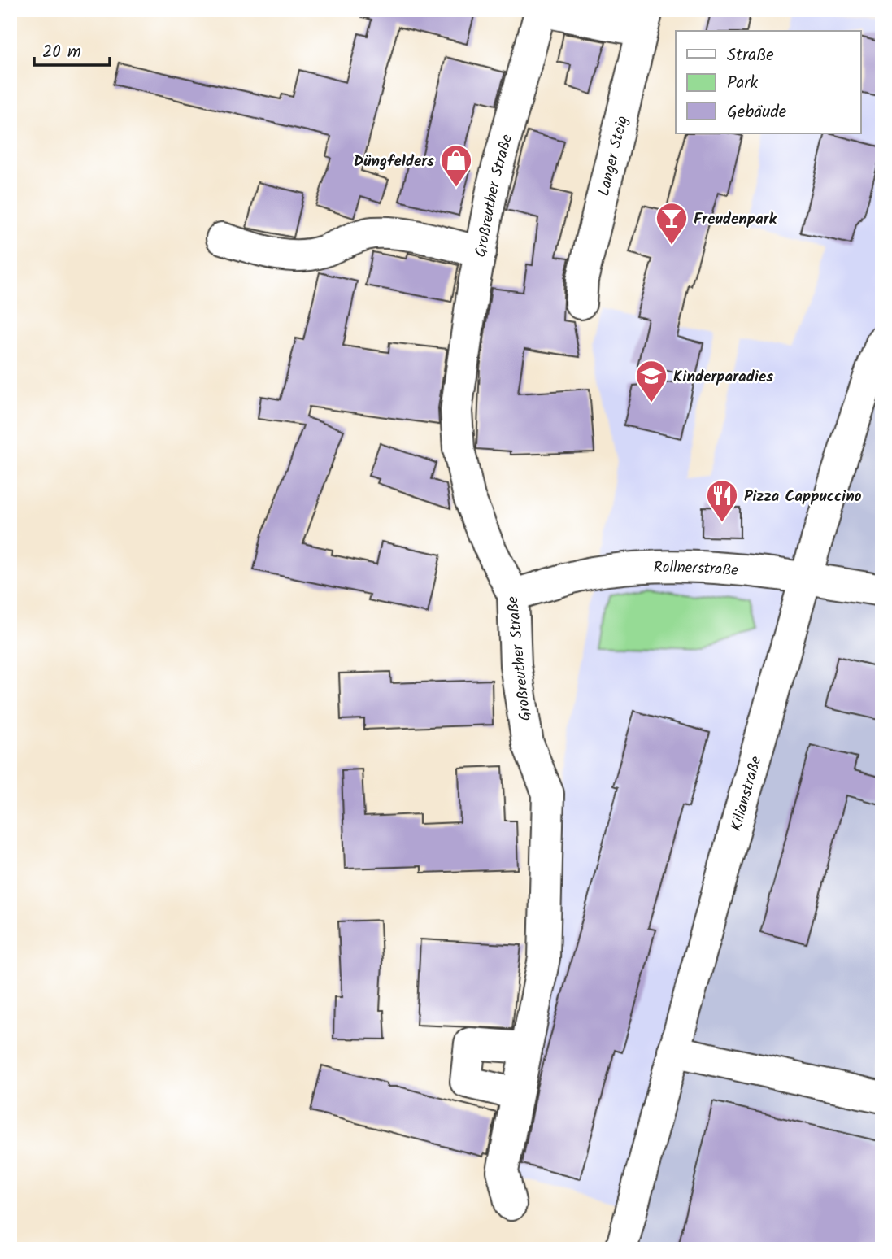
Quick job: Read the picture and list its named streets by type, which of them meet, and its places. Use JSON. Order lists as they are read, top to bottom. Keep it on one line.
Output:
{"streets":{"street":["Langer Steig","Großreuther Straße","Rollnerstraße","Kilianstraße"]},"crossings":[["Großreuther Straße","Rollnerstraße"],["Rollnerstraße","Kilianstraße"]],"places":{"shop":["Düngfelders"],"bar":["Freudenpark"],"school or university":["Kinderparadies"],"restaurant":["Pizza Cappuccino"]},"legend":["Straße","Park","Gebäude"],"scale_bar":"20 m"}
